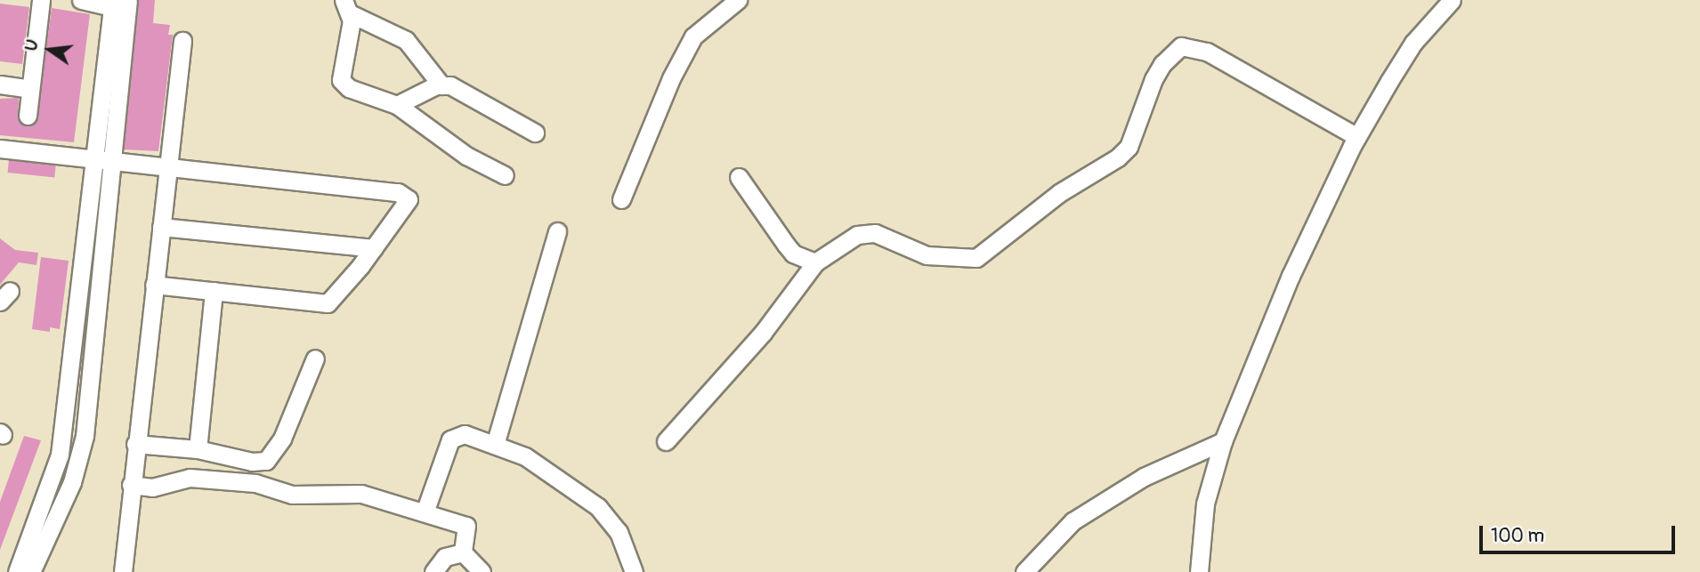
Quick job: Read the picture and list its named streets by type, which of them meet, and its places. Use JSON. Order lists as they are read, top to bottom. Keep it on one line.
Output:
{"scale_bar":"100 m","north":"left"}
